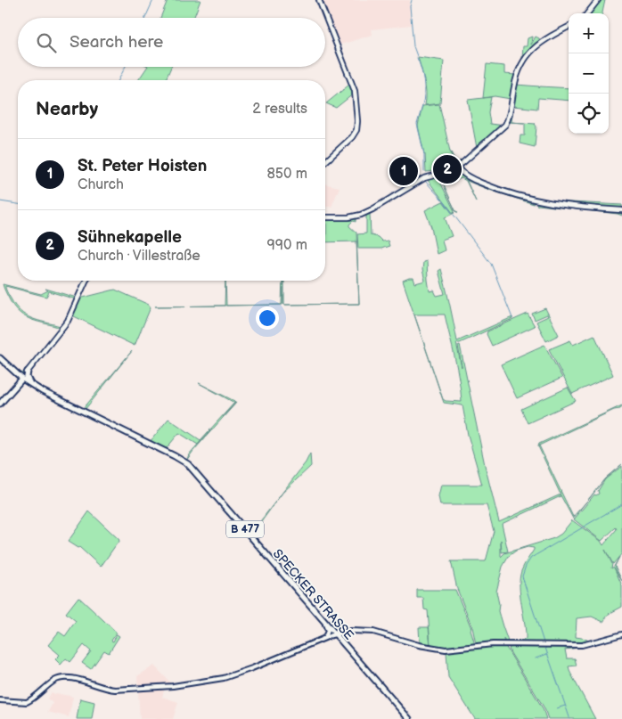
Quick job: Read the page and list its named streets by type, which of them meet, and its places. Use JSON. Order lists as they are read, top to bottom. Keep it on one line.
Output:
{"streets":{"main road":["B 477","SPECKER STRASSE"]},"page":{"map_buttons":["+","−"],"search":"Search here","heading":["Nearby","2 results"],"list":[{"mark":"1","name":"St. Peter Hoisten","note":"Church","value":"850 m"},{"mark":"2","name":"Sühnekapelle","note":"Church · Villestraße","value":"990 m"}],"pins":["2","1"]}}
